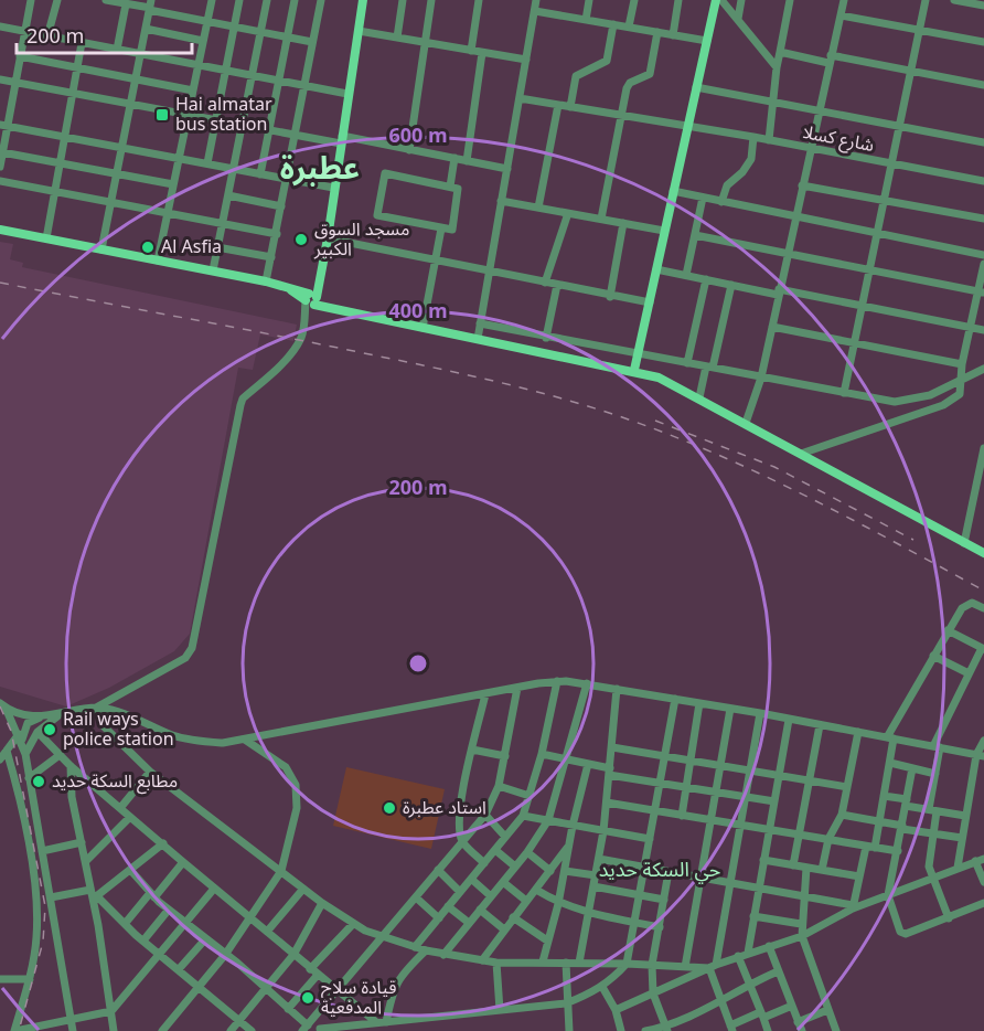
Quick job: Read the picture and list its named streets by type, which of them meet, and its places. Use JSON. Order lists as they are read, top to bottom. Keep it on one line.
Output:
{"streets":{"street":["شارع كسلا"]},"districts":["عطبرة","حي السكة حديد"],"places":{"transit":["Hai almatar bus station"],"other":["مسجد السوق الكبير","Al Asfia","Rail ways police station","مطابع السكة حديد","استاد عطبرة","قيادة سلاح المدفعية"]},"scale_bar":"200 m","rings":["600 m","400 m","200 m"]}
